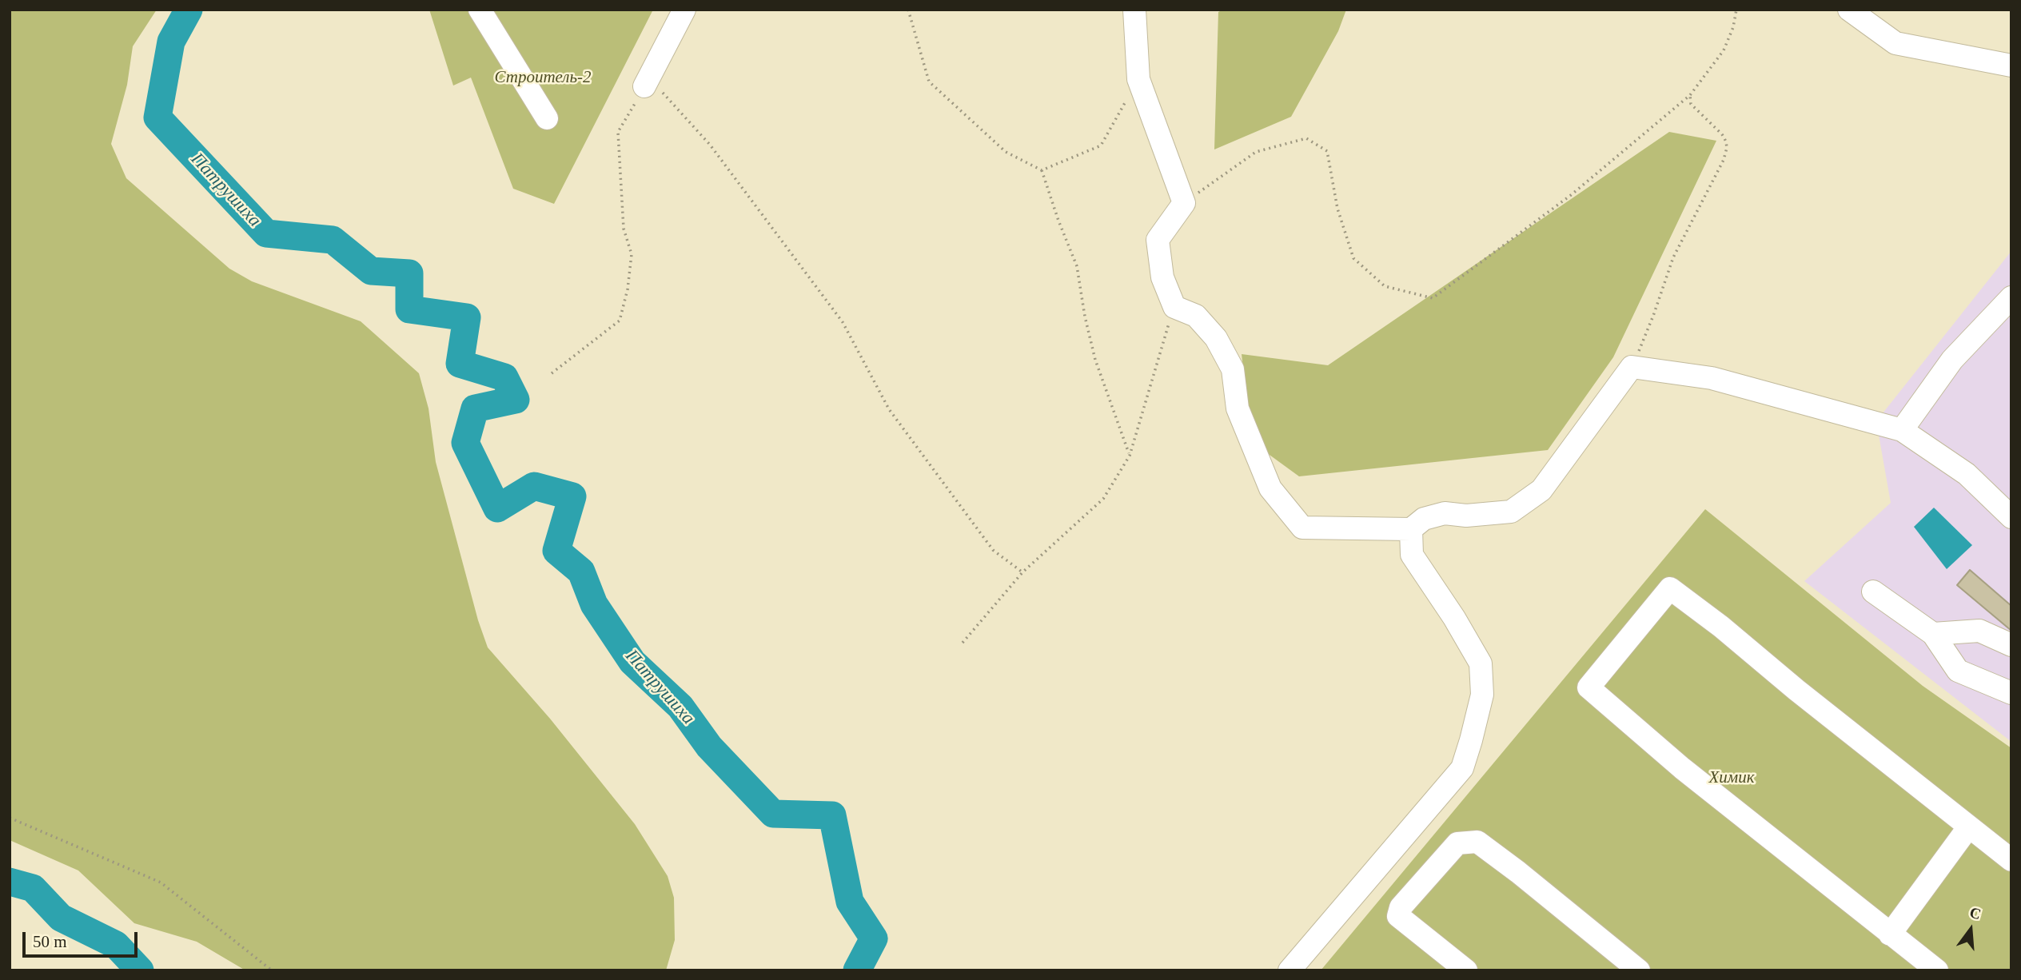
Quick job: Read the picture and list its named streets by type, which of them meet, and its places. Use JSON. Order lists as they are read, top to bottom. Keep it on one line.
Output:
{"water":["Патрушиха"],"parks":["Строитель-2","Химик"],"scale_bar":"50 m","north":"top"}
